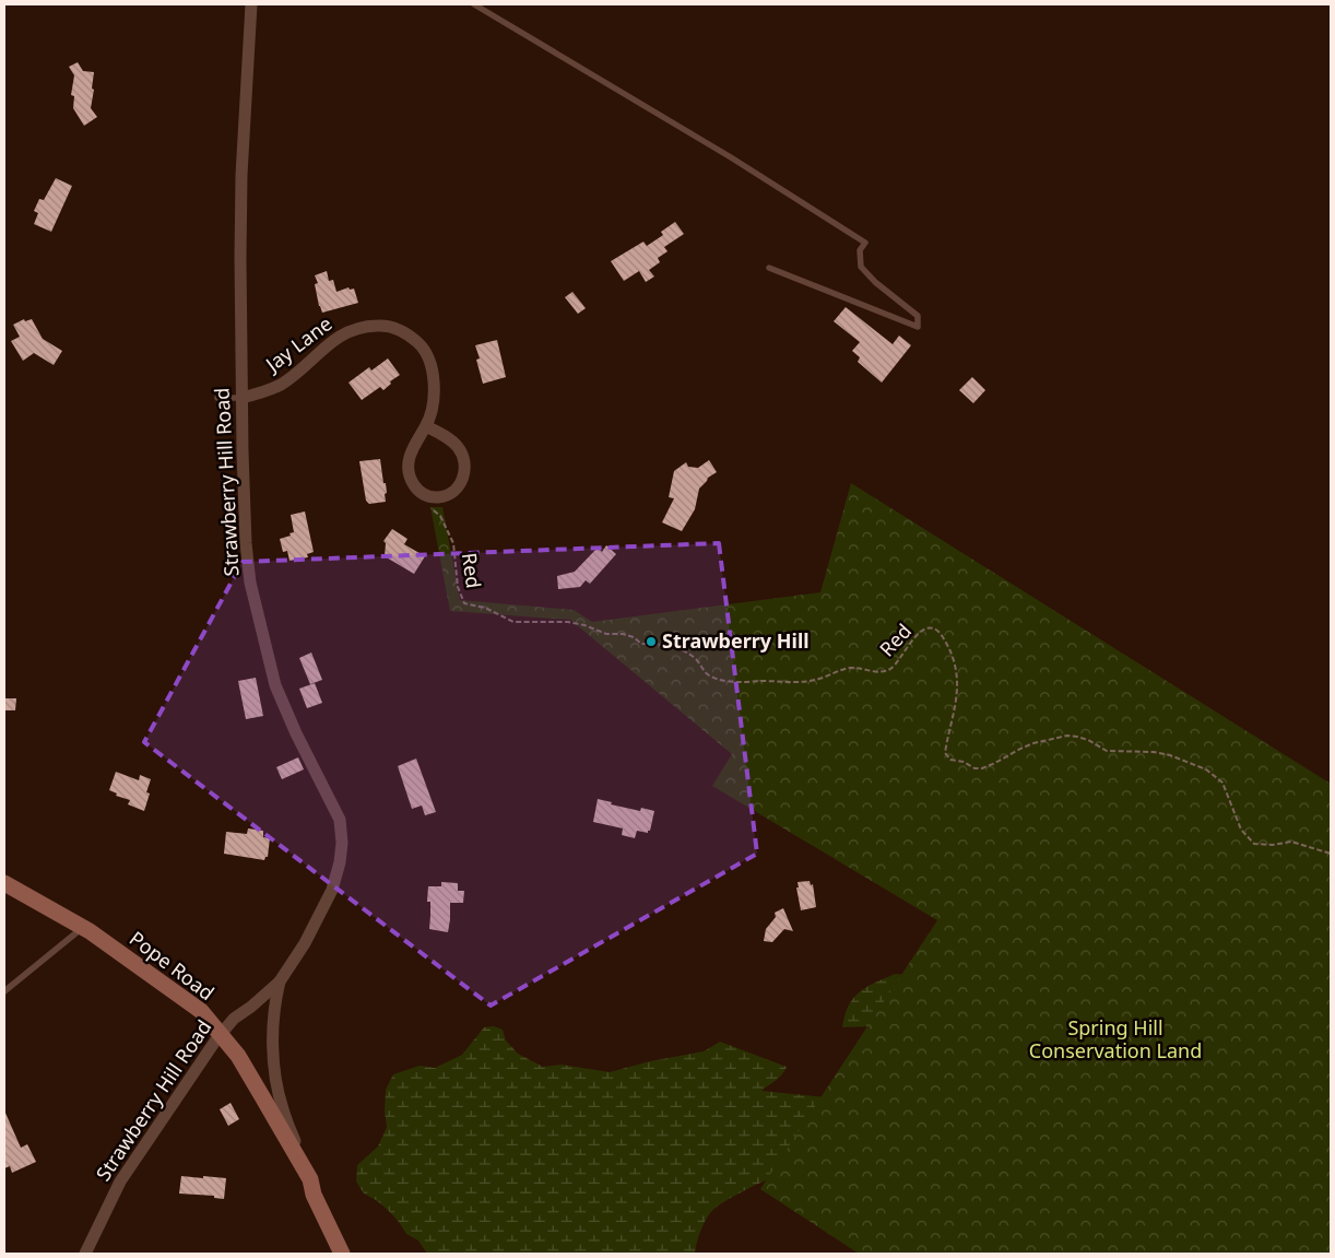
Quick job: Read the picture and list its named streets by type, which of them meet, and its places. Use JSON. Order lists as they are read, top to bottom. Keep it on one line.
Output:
{"streets":{"street":["Jay Lane","Strawberry Hill Road","Pope Road"],"path":["Red"]},"crossings":[["Jay Lane","Strawberry Hill Road"],["Strawberry Hill Road","Pope Road"]],"parks":["Spring Hill Conservation Land"],"places":["Strawberry Hill"]}
